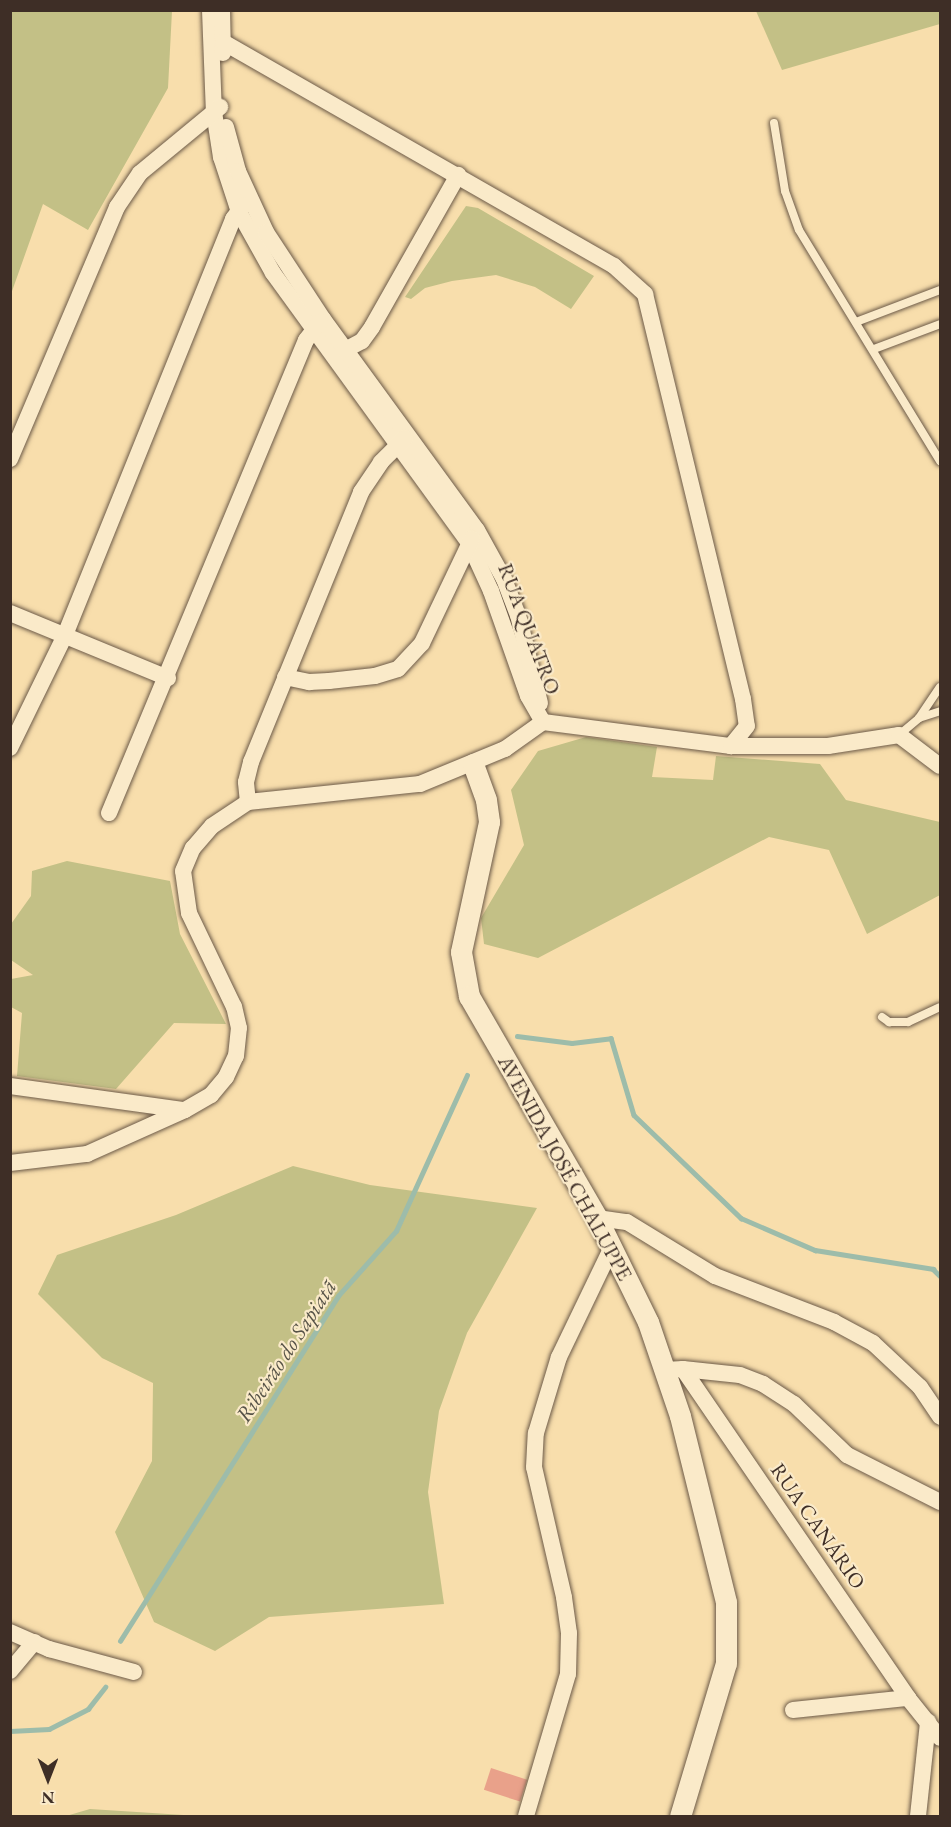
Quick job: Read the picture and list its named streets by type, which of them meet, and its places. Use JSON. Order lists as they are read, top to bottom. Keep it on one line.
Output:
{"streets":{"street":["RUA QUATRO","AVENIDA JOSÉ CHALUPPE","RUA CANÁRIO"]},"crossings":[["AVENIDA JOSÉ CHALUPPE","RUA CANÁRIO"]],"water":["Ribeirão do Sapiatã"],"north":"bottom"}
